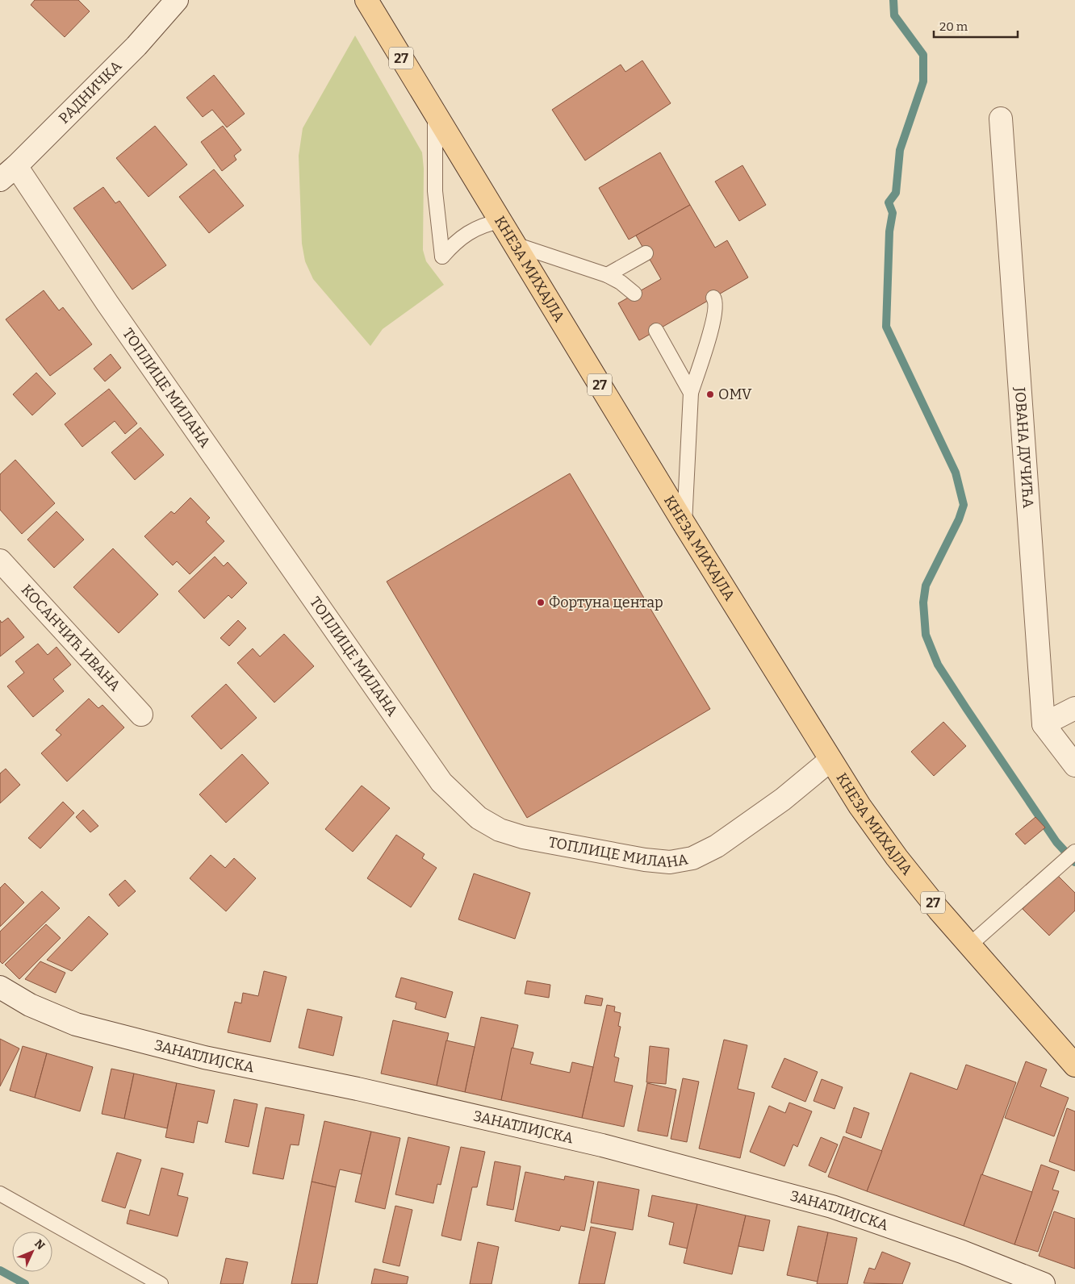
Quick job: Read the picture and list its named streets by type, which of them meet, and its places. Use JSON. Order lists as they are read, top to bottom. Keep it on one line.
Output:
{"streets":{"main road":["27","КНЕЗА МИХАЈЛА"],"street":["РАДНИЧКА","ТОПЛИЦЕ МИЛАНА","ЈОВАНА ДУЧИЋА","КОСАНЧИЋ ИВАНА","ЗАНАТЛИЈСКА"]},"crossings":[["РАДНИЧКА","ТОПЛИЦЕ МИЛАНА"],["КНЕЗА МИХАЈЛА","ТОПЛИЦЕ МИЛАНА"]],"places":["OMV","Фортуна центар"],"scale_bar":"20 m","north":"top right"}
